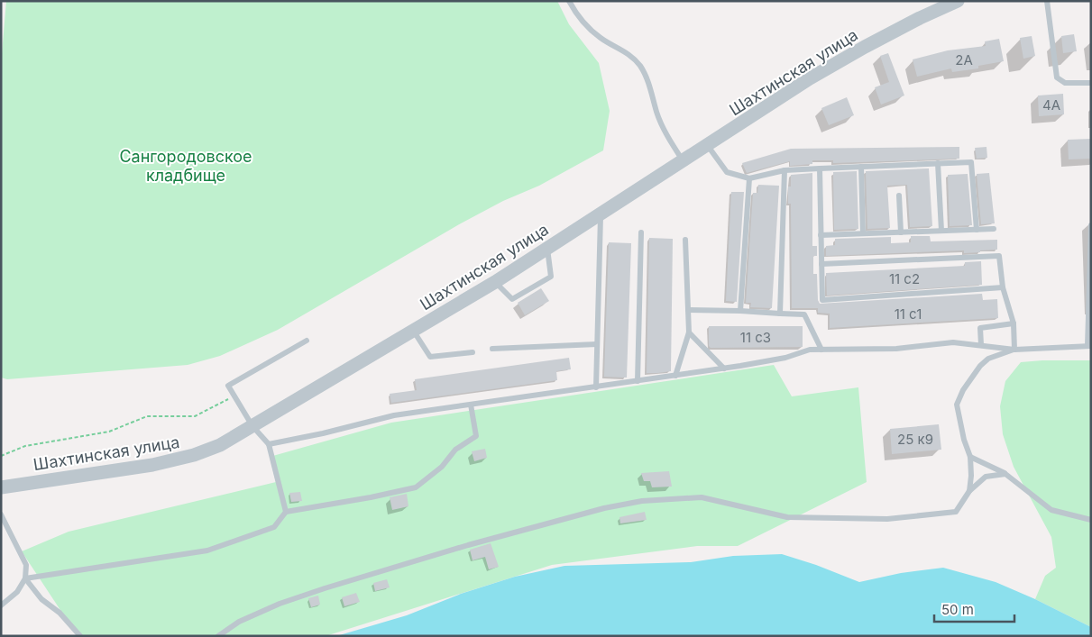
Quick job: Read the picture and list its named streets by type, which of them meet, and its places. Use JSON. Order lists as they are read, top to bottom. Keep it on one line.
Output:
{"streets":{"street":["Шахтинская улица"]},"parks":["Сангородовское кладбище"],"house_numbers":["2А","4А","11 с2","11 с1","11 с3","25 к9"],"scale_bar":"50 m"}
